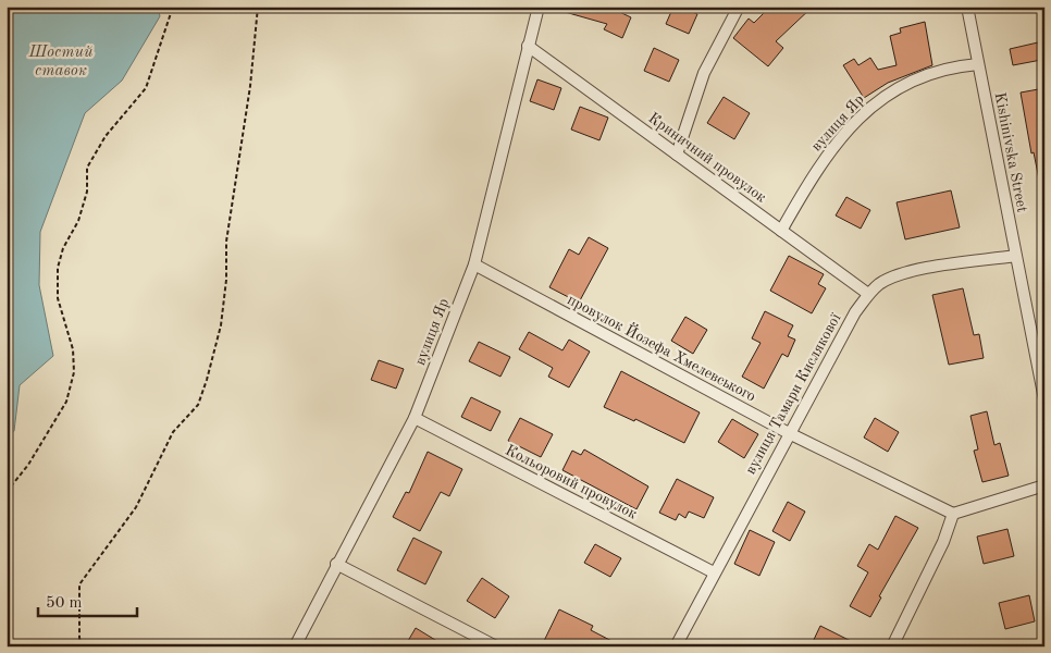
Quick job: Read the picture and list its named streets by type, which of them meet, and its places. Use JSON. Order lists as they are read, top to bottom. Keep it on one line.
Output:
{"streets":{"street":["вулиця Яр","Kishinivska Street","Криничний провулок","провулок Йозефа Хмелевського","вулиця Тамари Кислякової","Кольоровий провулок"]},"crossings":[["вулиця Яр","Kishinivska Street"],["вулиця Яр","Криничний провулок"],["вулиця Яр","провулок Йозефа Хмелевського"],["вулиця Яр","Кольоровий провулок"],["Kishinivska Street","вулиця Тамари Кислякової"],["Криничний провулок","вулиця Тамари Кислякової"],["провулок Йозефа Хмелевського","вулиця Тамари Кислякової"],["вулиця Тамари Кислякової","Кольоровий провулок"]],"water":["Шостий ставок"],"scale_bar":"50 m"}
